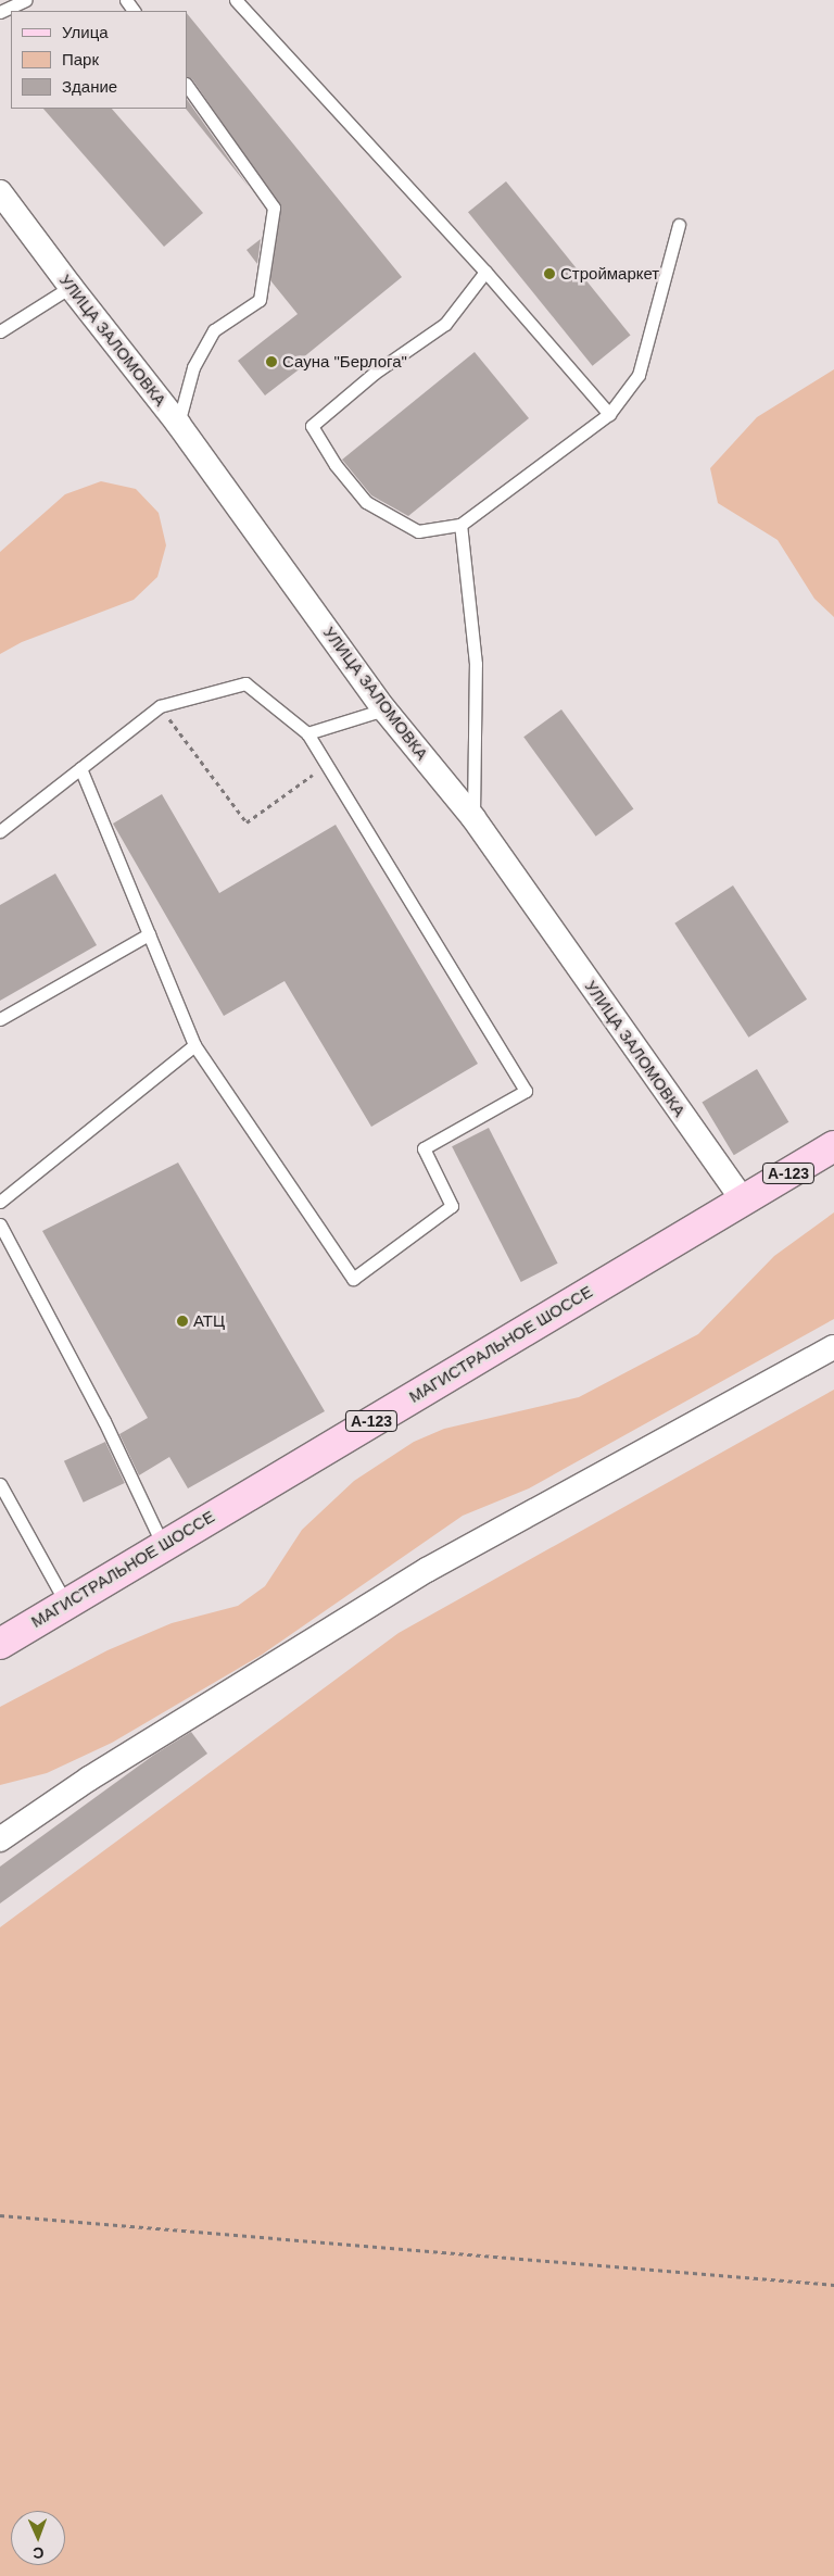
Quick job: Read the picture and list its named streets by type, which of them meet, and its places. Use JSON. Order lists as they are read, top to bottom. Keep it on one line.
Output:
{"streets":{"main road":["А-123","МАГИСТРАЛЬНОЕ ШОССЕ"],"street":["УЛИЦА ЗАЛОМОВКА"]},"crossings":[["УЛИЦА ЗАЛОМОВКА","МАГИСТРАЛЬНОЕ ШОССЕ"]],"places":["Строймаркет","Сауна \"Берлога\"","АТЦ"],"legend":["Улица","Парк","Здание"],"north":"bottom"}
